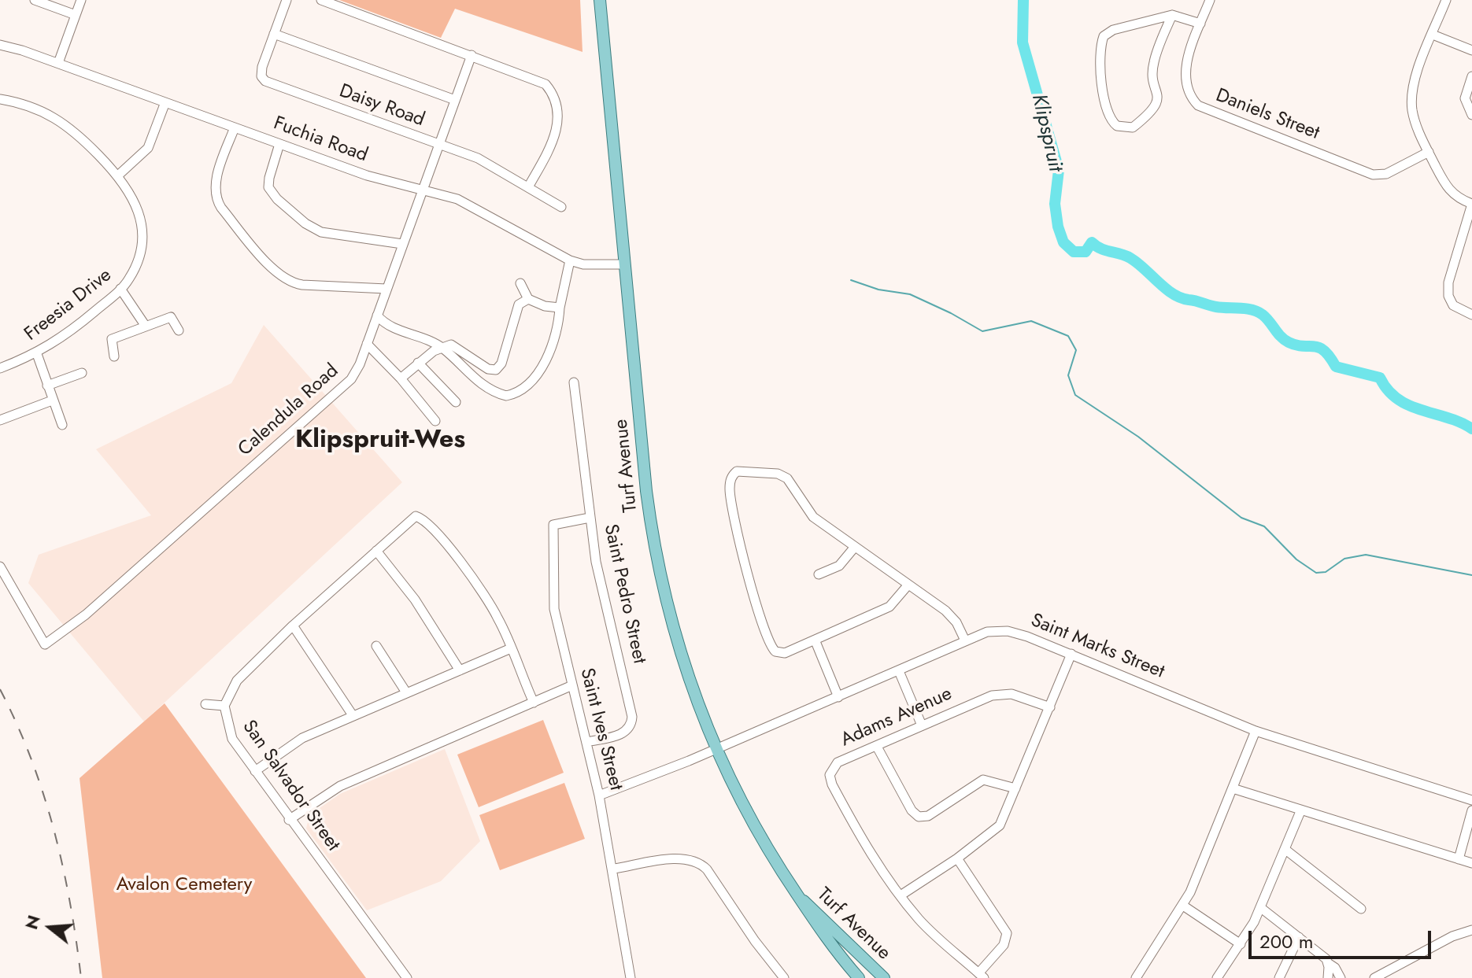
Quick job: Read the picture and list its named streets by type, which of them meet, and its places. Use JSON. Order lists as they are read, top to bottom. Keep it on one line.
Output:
{"streets":{"main road":["Turf Avenue"],"street":["Daisy Road","Daniels Street","Fuchia Road","Freesia Drive","Calendula Road","Saint Pedro Street","Saint Marks Street","Adams Avenue","Saint Ives Street","San Salvador Street"]},"crossings":[["Daisy Road","Calendula Road"],["Fuchia Road","Calendula Road"],["Fuchia Road","Turf Avenue"],["Turf Avenue","Saint Marks Street"],["Saint Pedro Street","Saint Ives Street"],["Saint Marks Street","Saint Ives Street"]],"districts":["Klipspruit-Wes"],"water":["Klipspruit"],"parks":["Avalon Cemetery"],"scale_bar":"200 m","north":"left"}
